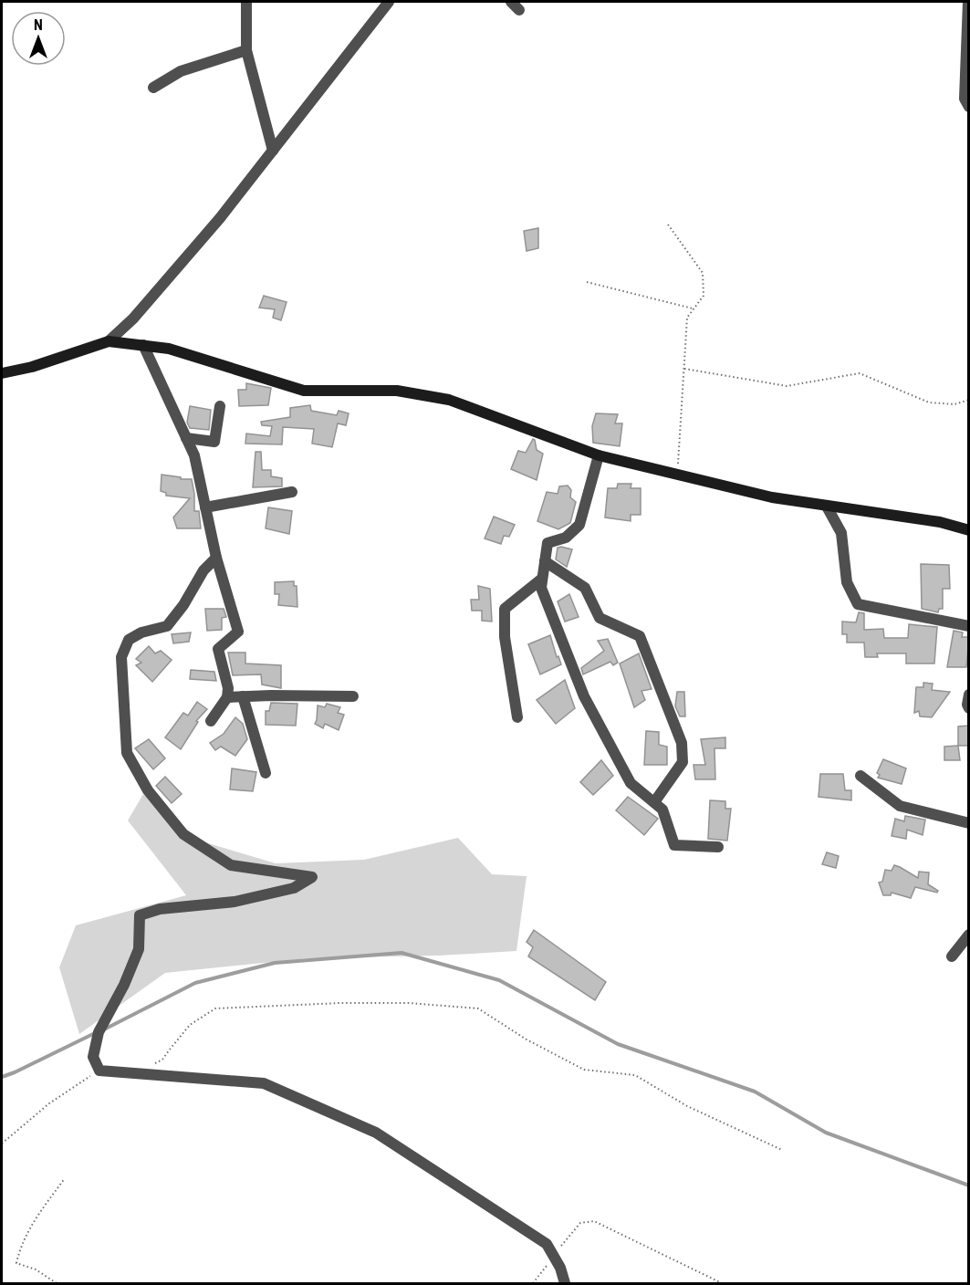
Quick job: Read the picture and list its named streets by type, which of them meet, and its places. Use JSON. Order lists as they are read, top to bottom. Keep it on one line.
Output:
{"north":"top"}
